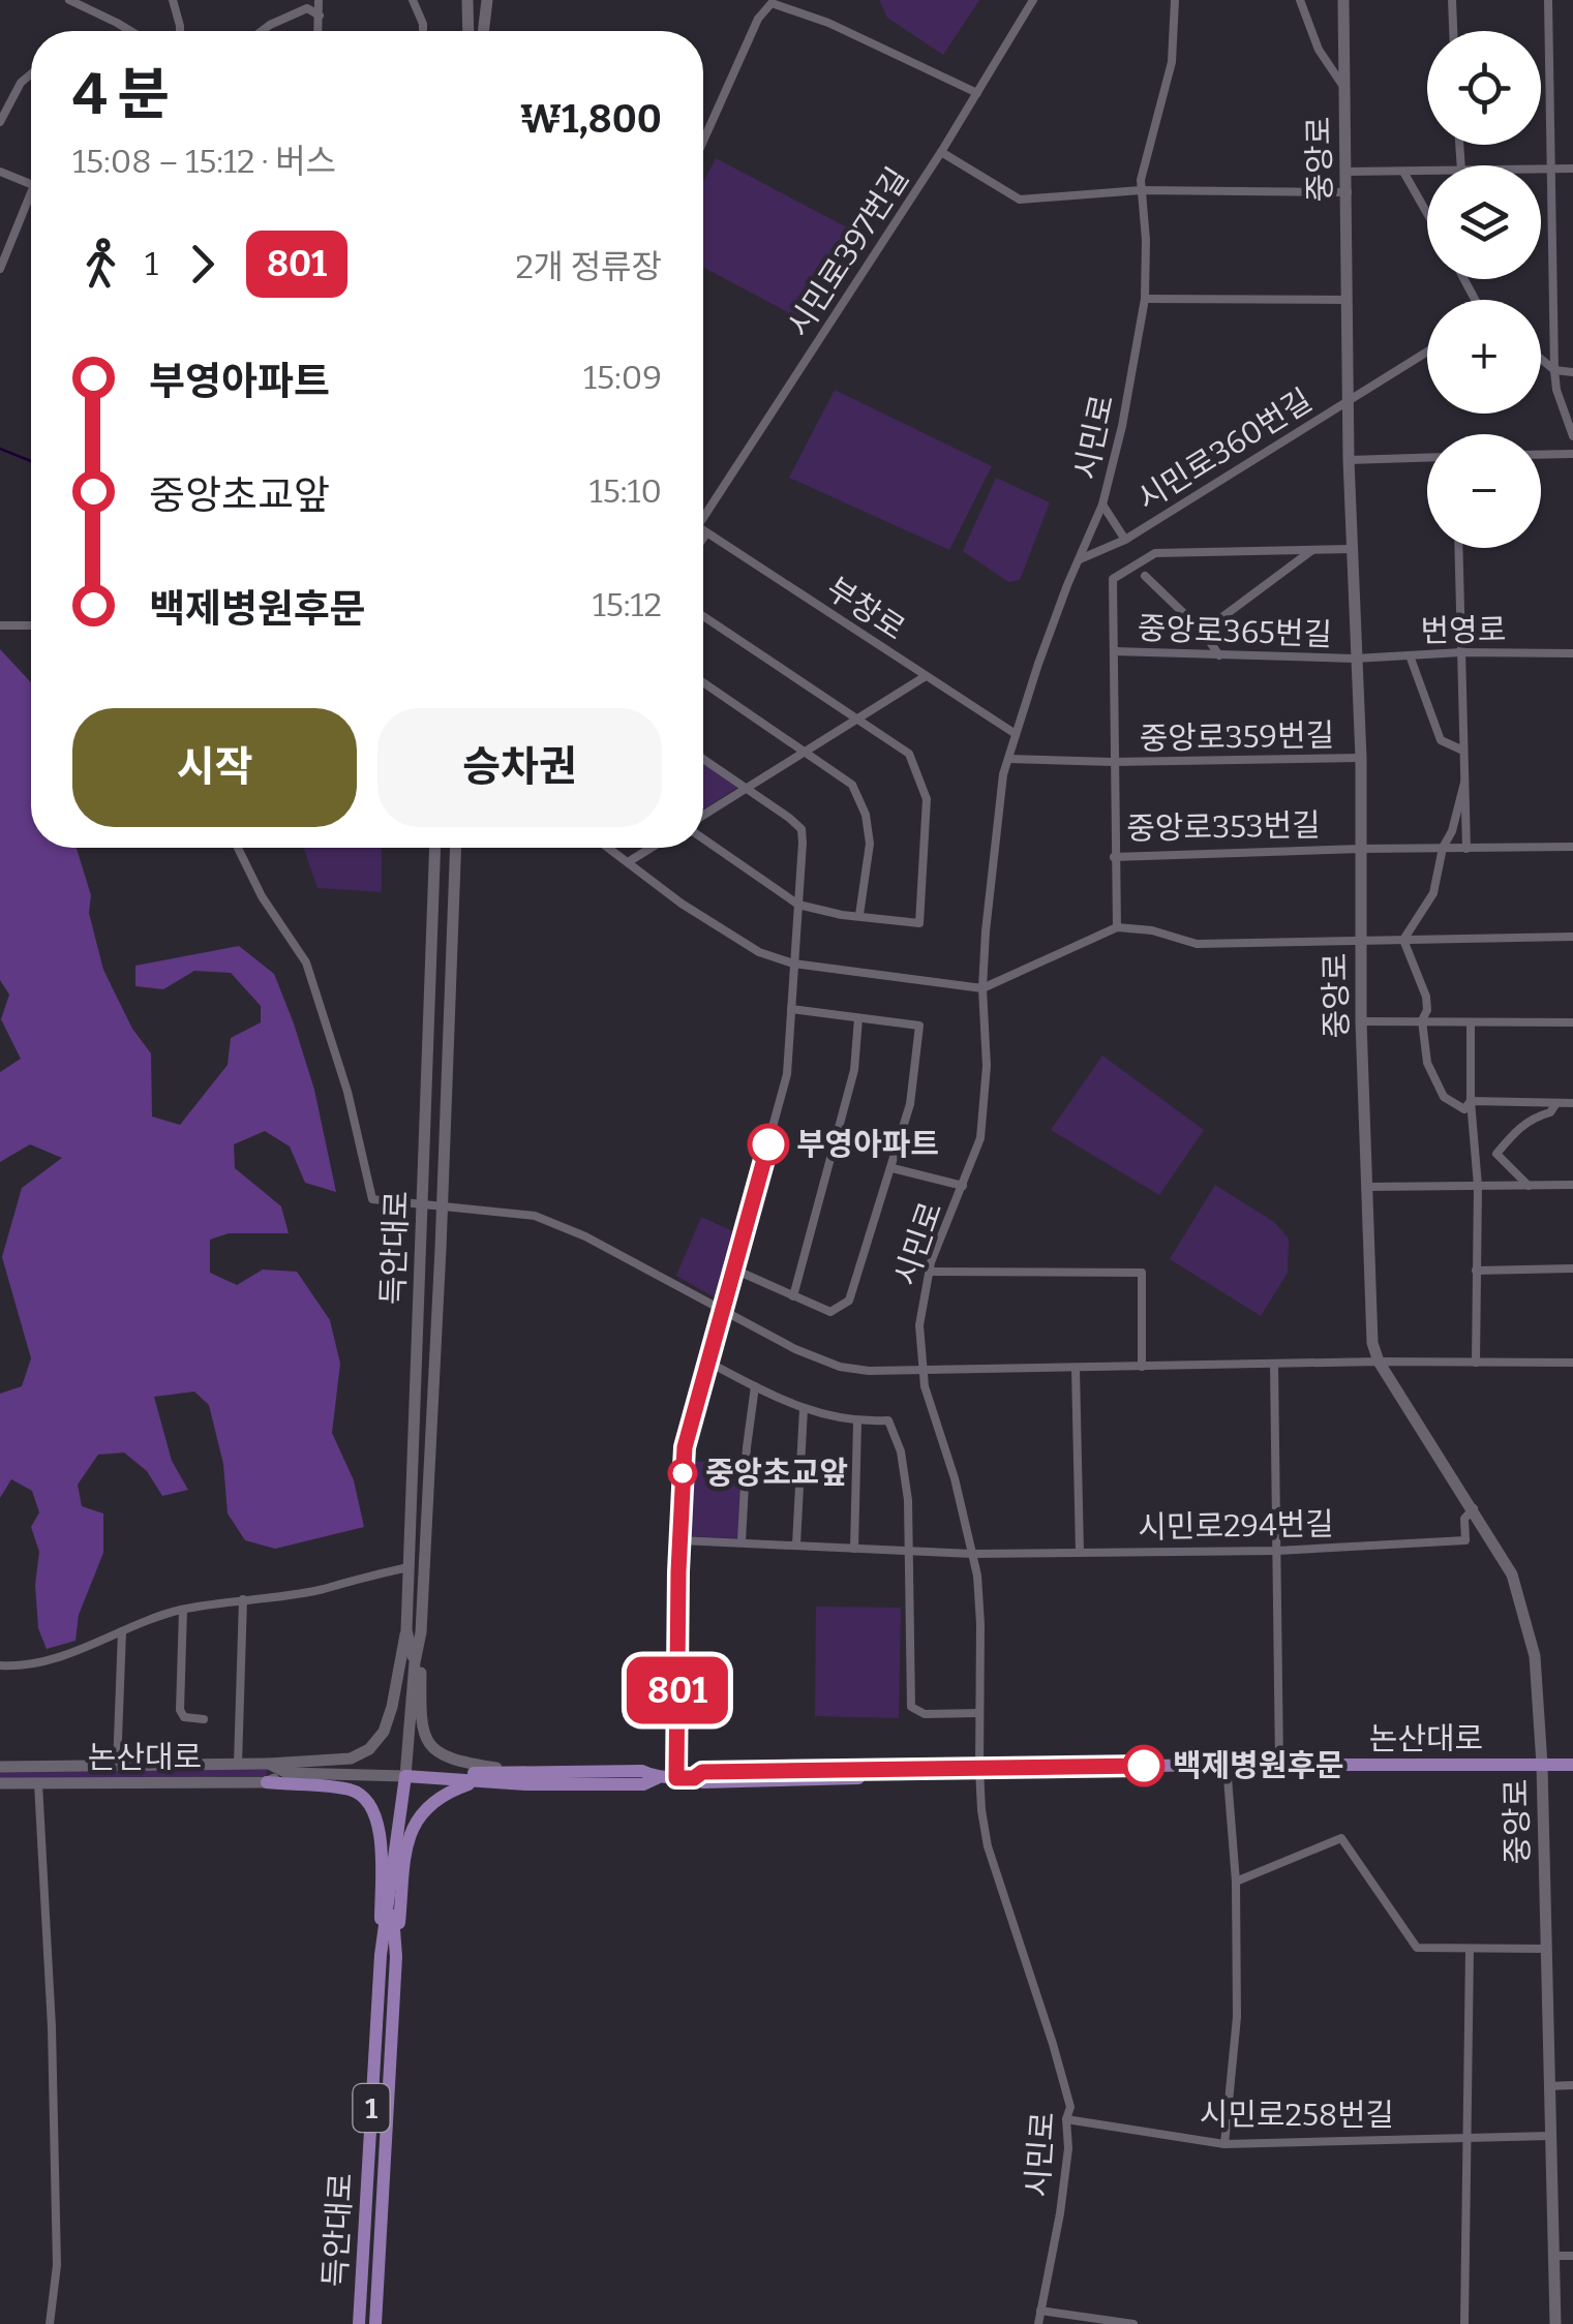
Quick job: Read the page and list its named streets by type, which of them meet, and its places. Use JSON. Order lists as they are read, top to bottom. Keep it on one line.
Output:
{"streets":{"main road":["득안대로","논산대로","1"],"street":["중앙로","시민로397번길","시민로","시민로360번길","부창로","번영로","중앙로365번길","중앙로359번길","중앙로353번길","시민로294번길","시민로258번길"]},"crossings":[["중앙로","시민로360번길"],["중앙로","번영로"],["중앙로","중앙로365번길"],["중앙로","중앙로359번길"],["중앙로","중앙로353번길"],["중앙로","시민로294번길"],["중앙로","논산대로"],["중앙로","시민로258번길"],["시민로","시민로360번길"],["시민로","부창로"],["시민로","중앙로359번길"],["시민로","시민로294번길"],["시민로","논산대로"],["시민로","시민로258번길"],["번영로","중앙로365번길"],["중앙로365번길","중앙로359번길"],["중앙로359번길","중앙로353번길"],["득안대로","논산대로"],["득안대로","1"],["논산대로","1"]],"places":["부영아파트","중앙초교앞","백제병원후문"],"lines":["bus line 801"],"page":{"on_map":"801","map_buttons":["+","−"],"heading":["4 분","15:08 – 15:12 · 버스","₩1,800"],"legs":["1","801","2개 정류장"],"list":[{"name":"부영아파트","value":"15:09"},{"name":"중앙초교앞","value":"15:10"},{"name":"백제병원후문","value":"15:12"}],"buttons":["시작","승차권"]}}
